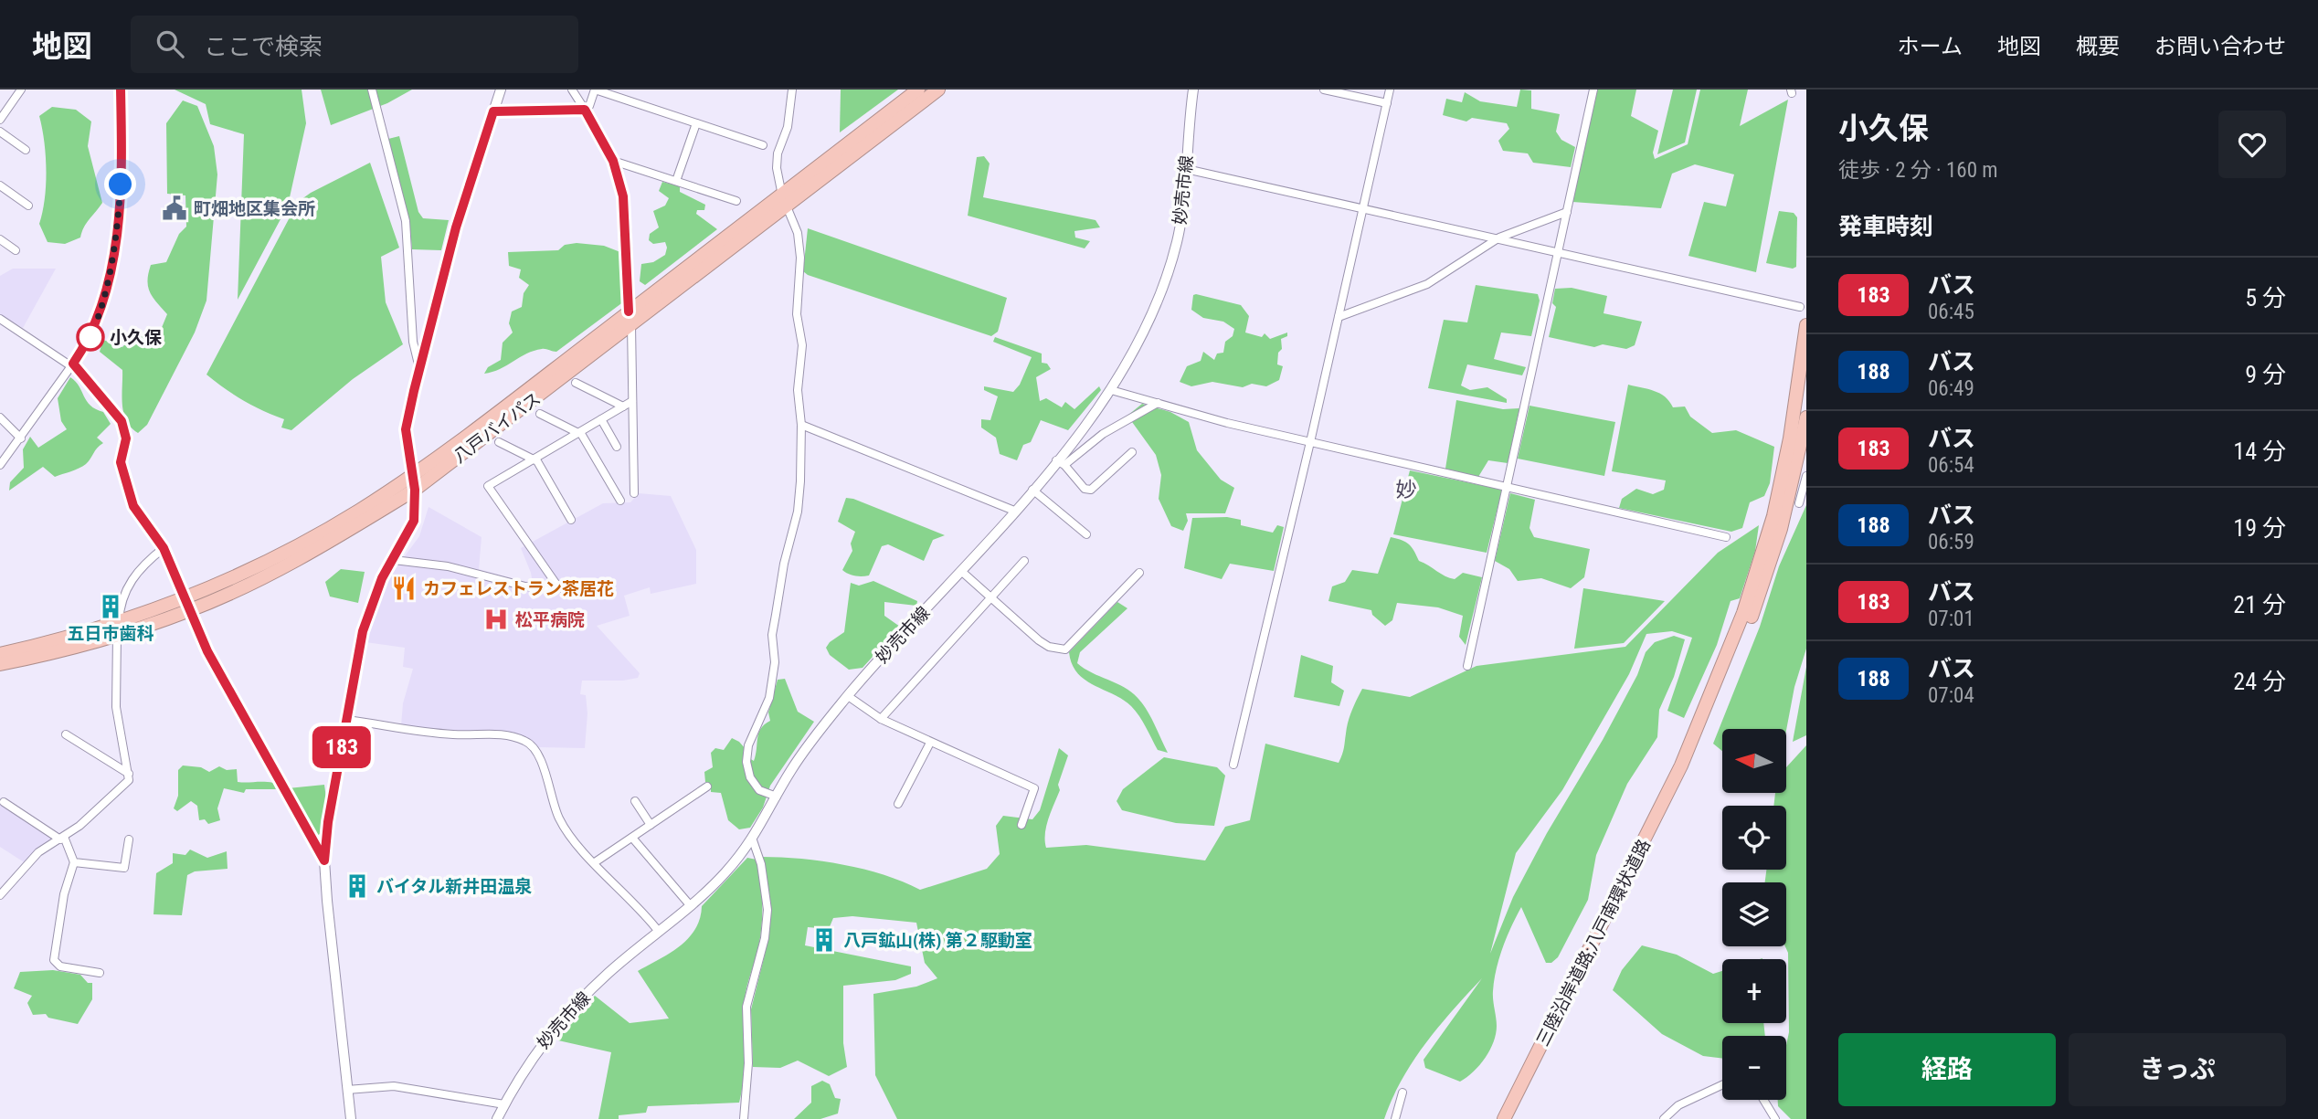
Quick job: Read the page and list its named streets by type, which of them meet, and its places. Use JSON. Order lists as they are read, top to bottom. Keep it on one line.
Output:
{"streets":{"highway":["八戸バイパス","三陸沿岸道路;八戸南環状道路"],"main road":["妙売市線"]},"districts":["妙"],"places":{"public building":["町畑地区集会所"],"other":["小久保"],"restaurant":["カフェレストラン茶居花"],"building":["五日市歯科","バイタル新井田温泉","八戸鉱山(株) 第２駆動室"],"hospital":["松平病院"]},"lines":["bus line 183"],"north":"left","page":{"header":"地図","search":"ここで検索","nav":["ホーム","地図","概要","お問い合わせ"],"on_map":"183","heading":[["小久保","徒歩 · 2 分 · 160 m"],"発車時刻"],"list":[{"mark":"183","name":"バス","note":"06:45","value":"5 分"},{"mark":"188","name":"バス","note":"06:49","value":"9 分"},{"mark":"183","name":"バス","note":"06:54","value":"14 分"},{"mark":"188","name":"バス","note":"06:59","value":"19 分"},{"mark":"183","name":"バス","note":"07:01","value":"21 分"},{"mark":"188","name":"バス","note":"07:04","value":"24 分"}],"map_buttons":["+","−"],"buttons":["経路","きっぷ"]}}
